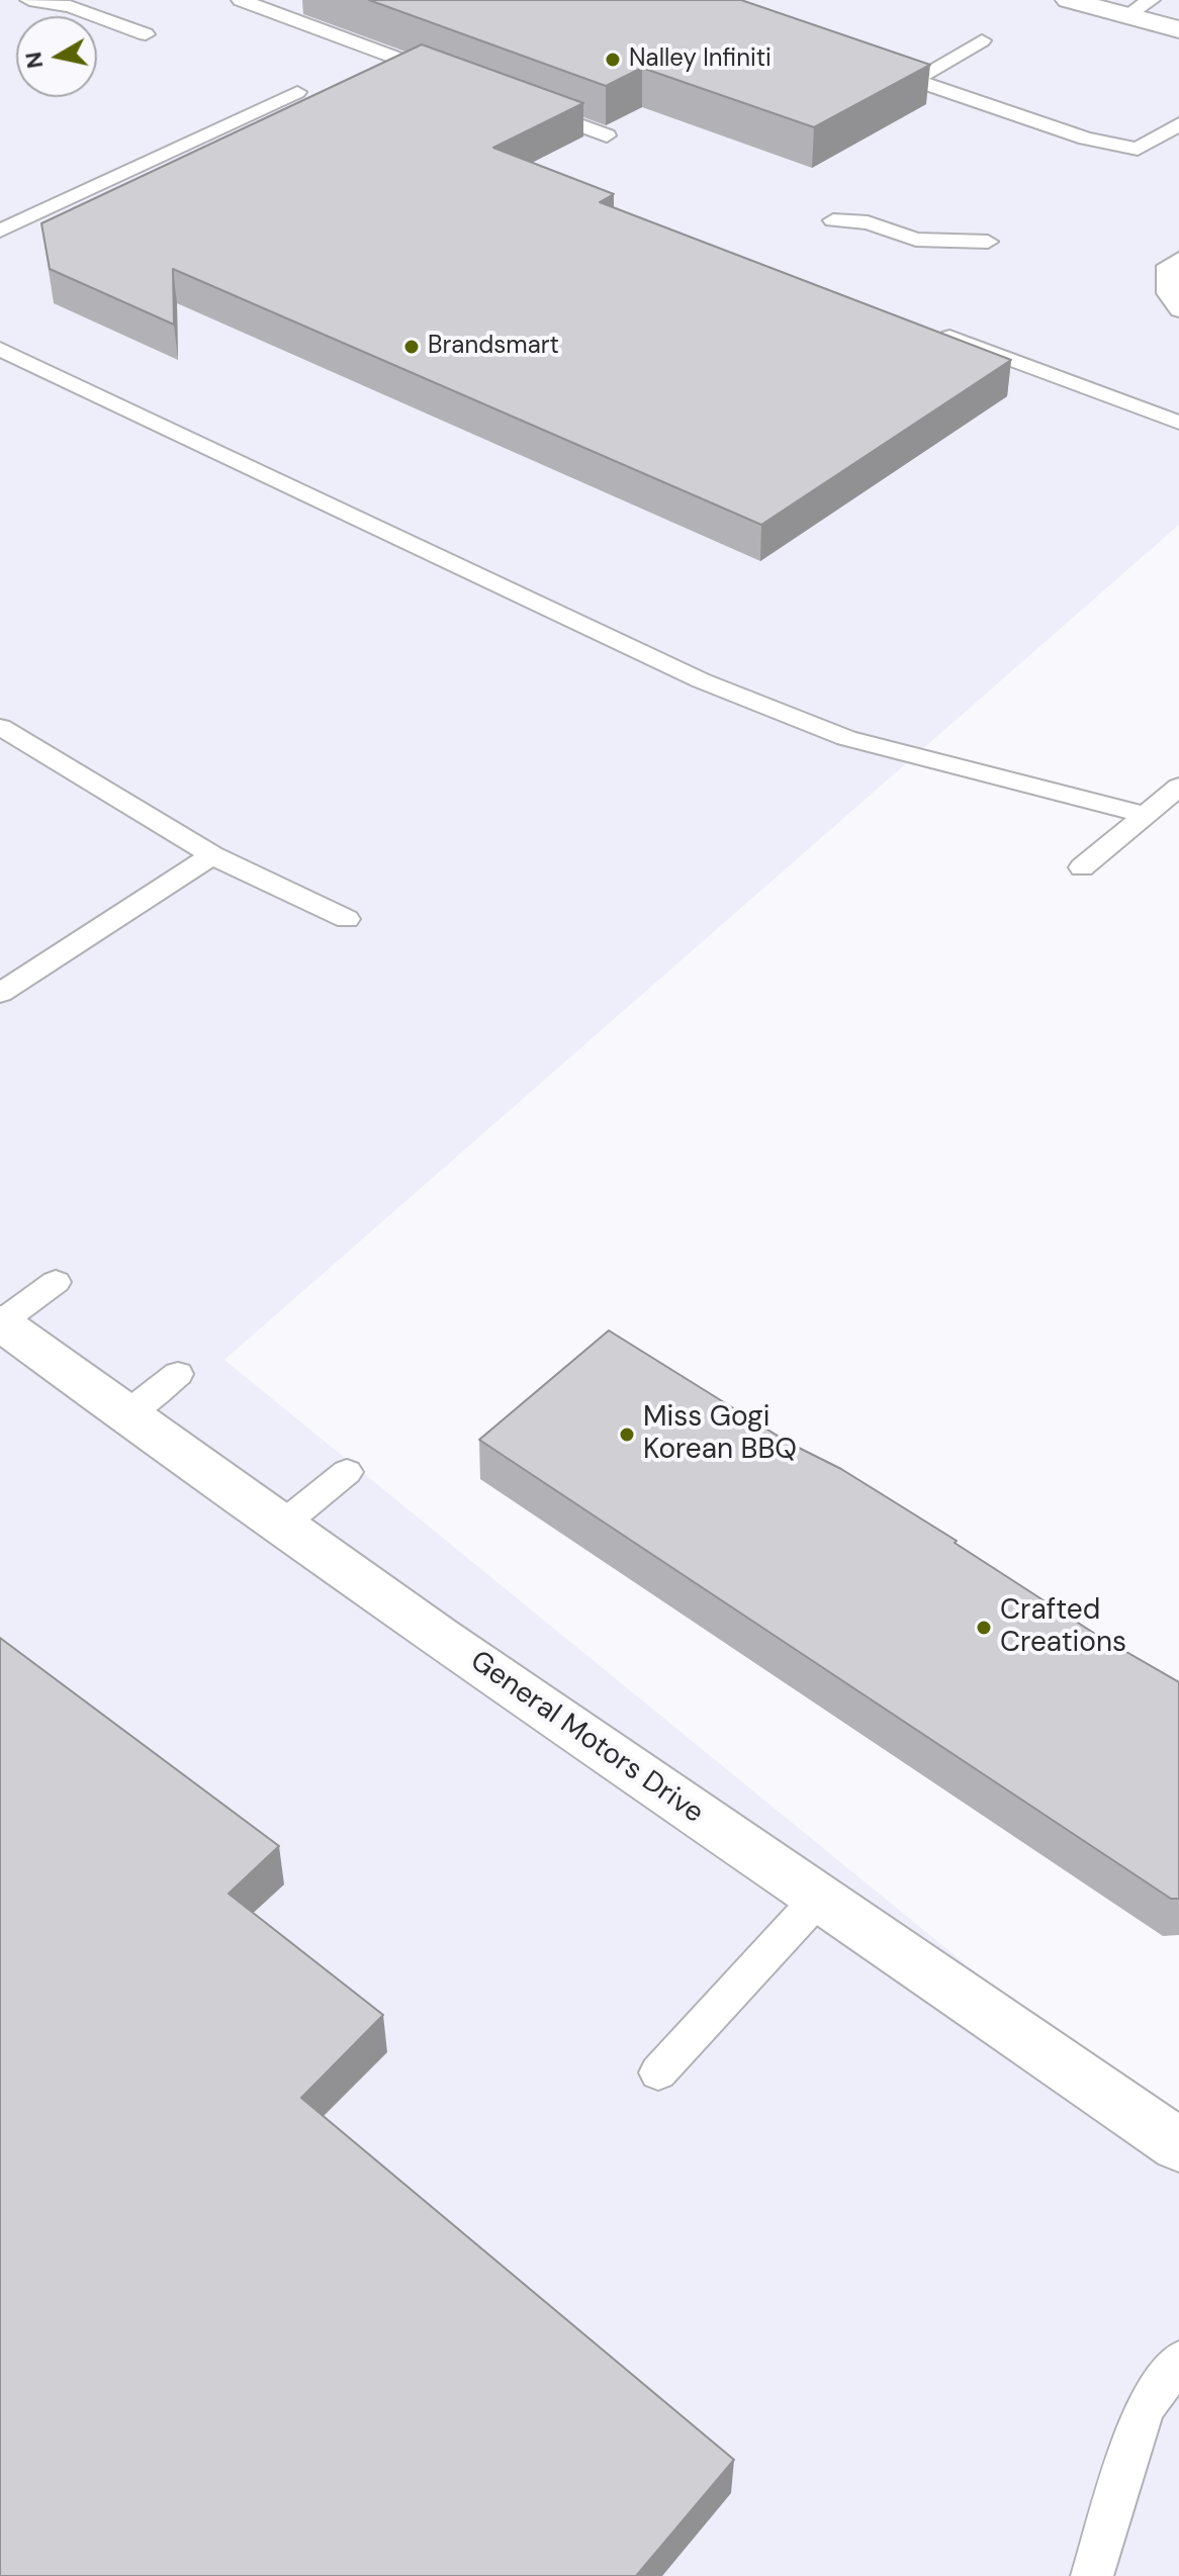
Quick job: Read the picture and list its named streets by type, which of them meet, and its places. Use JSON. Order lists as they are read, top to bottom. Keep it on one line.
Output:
{"streets":{"street":["General Motors Drive"]},"places":["Nalley Infiniti","Brandsmart","Miss Gogi Korean BBQ","Crafted Creations"],"north":"left"}
